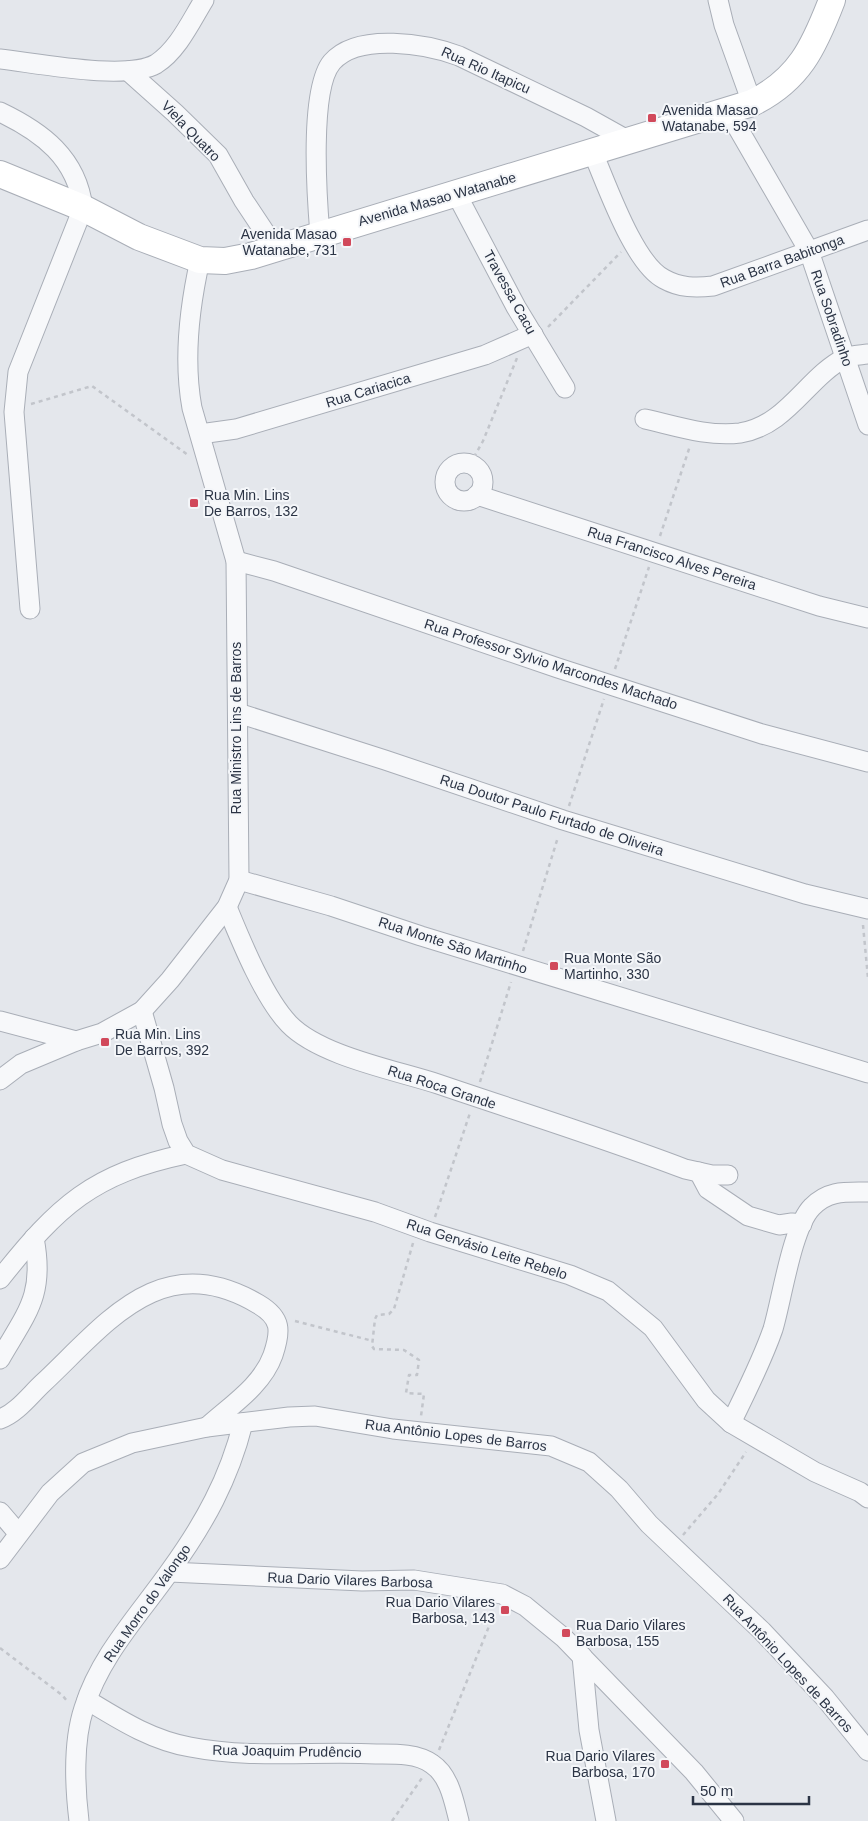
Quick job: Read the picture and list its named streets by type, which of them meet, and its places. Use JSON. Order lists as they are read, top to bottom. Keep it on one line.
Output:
{"streets":{"street":["Rua Rio Itapicu","Viela Quatro","Avenida Masao Watanabe","Rua Barra Babitonga","Travessa Cacu","Rua Sobradinho","Rua Cariacica","Rua Francisco Alves Pereira","Rua Professor Sylvio Marcondes Machado","Rua Ministro Lins de Barros","Rua Doutor Paulo Furtado de Oliveira","Rua Monte São Martinho","Rua Roca Grande","Rua Gervásio Leite Rebelo","Rua Antônio Lopes de Barros","Rua Dario Vilares Barbosa","Rua Morro do Valongo","Rua Joaquim Prudêncio"]},"crossings":[["Rua Rio Itapicu","Avenida Masao Watanabe"],["Viela Quatro","Avenida Masao Watanabe"],["Avenida Masao Watanabe","Rua Barra Babitonga"],["Avenida Masao Watanabe","Travessa Cacu"],["Avenida Masao Watanabe","Rua Sobradinho"],["Avenida Masao Watanabe","Rua Ministro Lins de Barros"],["Rua Barra Babitonga","Rua Sobradinho"],["Travessa Cacu","Rua Cariacica"],["Rua Cariacica","Rua Ministro Lins de Barros"],["Rua Professor Sylvio Marcondes Machado","Rua Ministro Lins de Barros"],["Rua Ministro Lins de Barros","Rua Doutor Paulo Furtado de Oliveira"],["Rua Ministro Lins de Barros","Rua Monte São Martinho"],["Rua Ministro Lins de Barros","Rua Roca Grande"],["Rua Antônio Lopes de Barros","Rua Morro do Valongo"],["Rua Dario Vilares Barbosa","Rua Morro do Valongo"],["Rua Morro do Valongo","Rua Joaquim Prudêncio"]],"places":{"transit":["Avenida Masao Watanabe, 594","Avenida Masao Watanabe, 731","Rua Min. Lins De Barros, 132","Rua Monte São Martinho, 330","Rua Min. Lins De Barros, 392","Rua Dario Vilares Barbosa, 143","Rua Dario Vilares Barbosa, 155","Rua Dario Vilares Barbosa, 170"]},"scale_bar":"50 m"}
